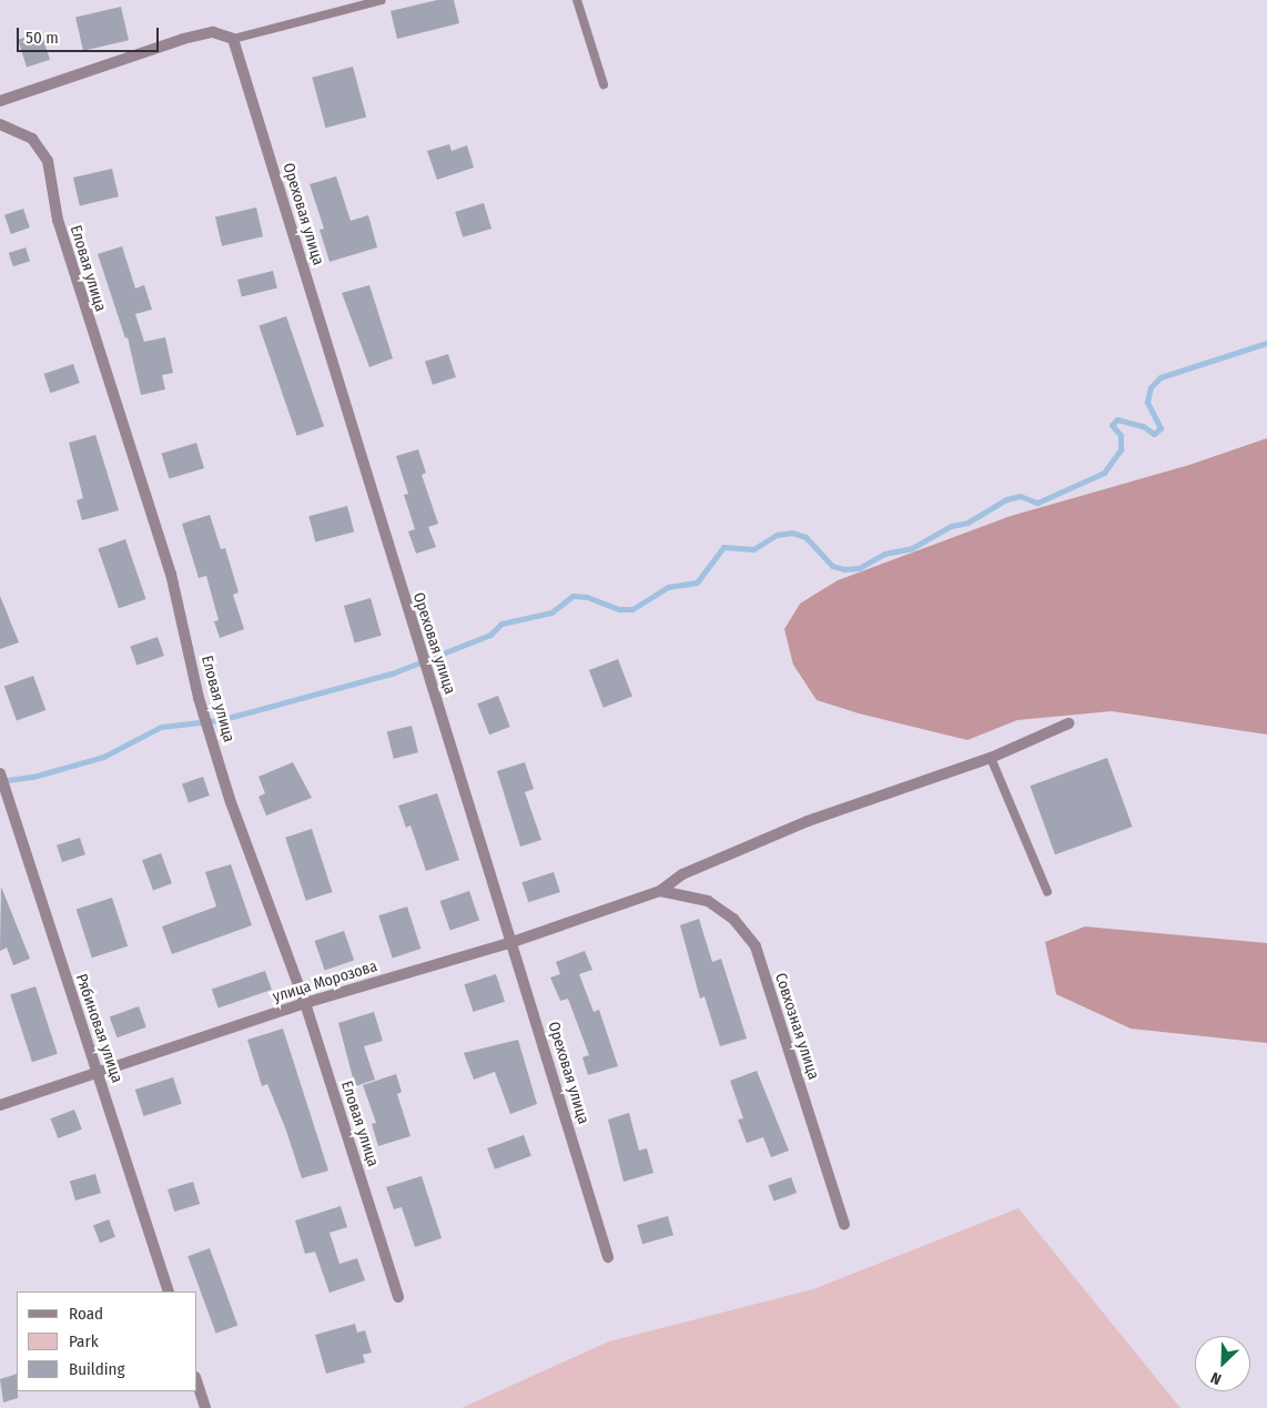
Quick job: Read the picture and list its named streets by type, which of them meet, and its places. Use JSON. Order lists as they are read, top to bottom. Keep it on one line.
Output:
{"streets":{"street":["Ореховая улица","Еловая улица","улица Морозова","Совхозная улица","Рябиновая улица"]},"crossings":[["Ореховая улица","улица Морозова"],["Еловая улица","улица Морозова"],["улица Морозова","Совхозная улица"],["улица Морозова","Рябиновая улица"]],"legend":["Road","Park","Building"],"scale_bar":"50 m","north":"bottom left"}
